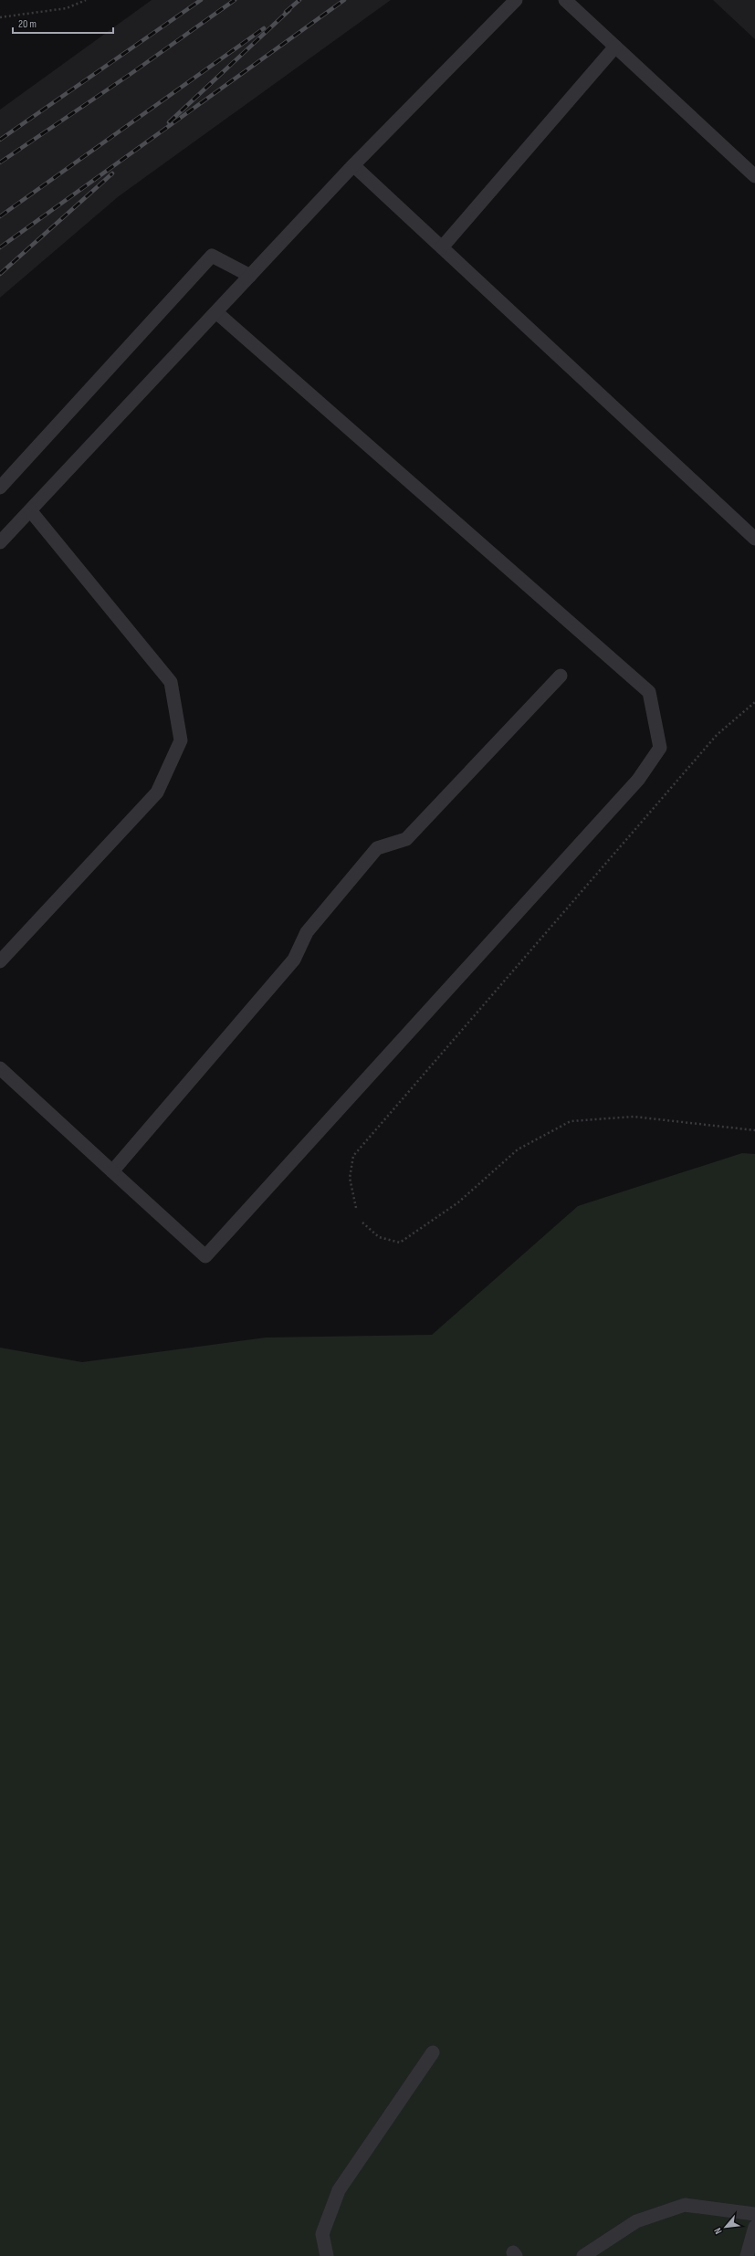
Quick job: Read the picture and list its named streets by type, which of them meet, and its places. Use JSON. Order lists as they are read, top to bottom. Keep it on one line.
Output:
{"scale_bar":"20 m","north":"bottom left"}
